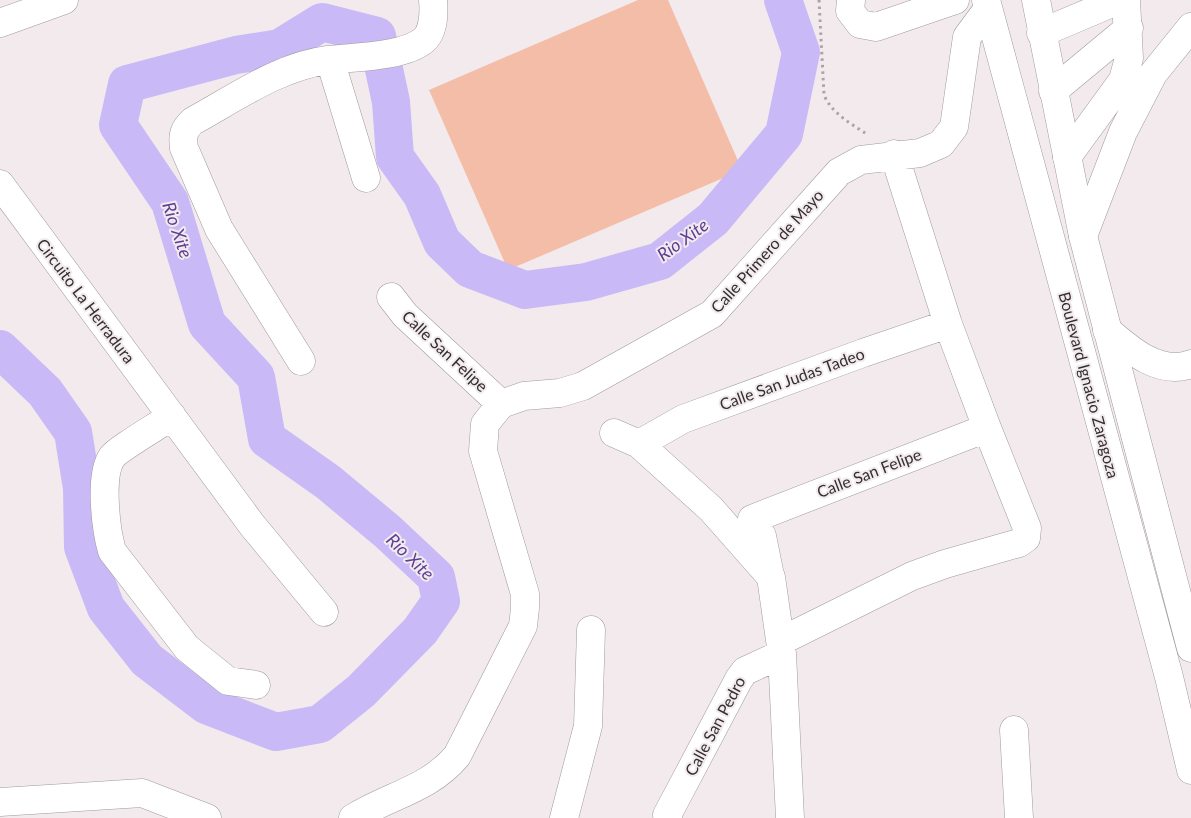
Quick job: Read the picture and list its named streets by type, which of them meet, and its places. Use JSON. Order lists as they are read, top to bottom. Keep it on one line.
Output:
{"streets":{"street":["Calle Primero de Mayo","Circuito La Herradura","Calle San Felipe","Calle San Judas Tadeo","Boulevard Ignacio Zaragoza","Calle San Pedro"]},"crossings":[["Calle Primero de Mayo","Calle San Felipe"],["Calle Primero de Mayo","Boulevard Ignacio Zaragoza"],["Calle San Felipe","Calle San Pedro"]],"water":["Rio Xite"]}
